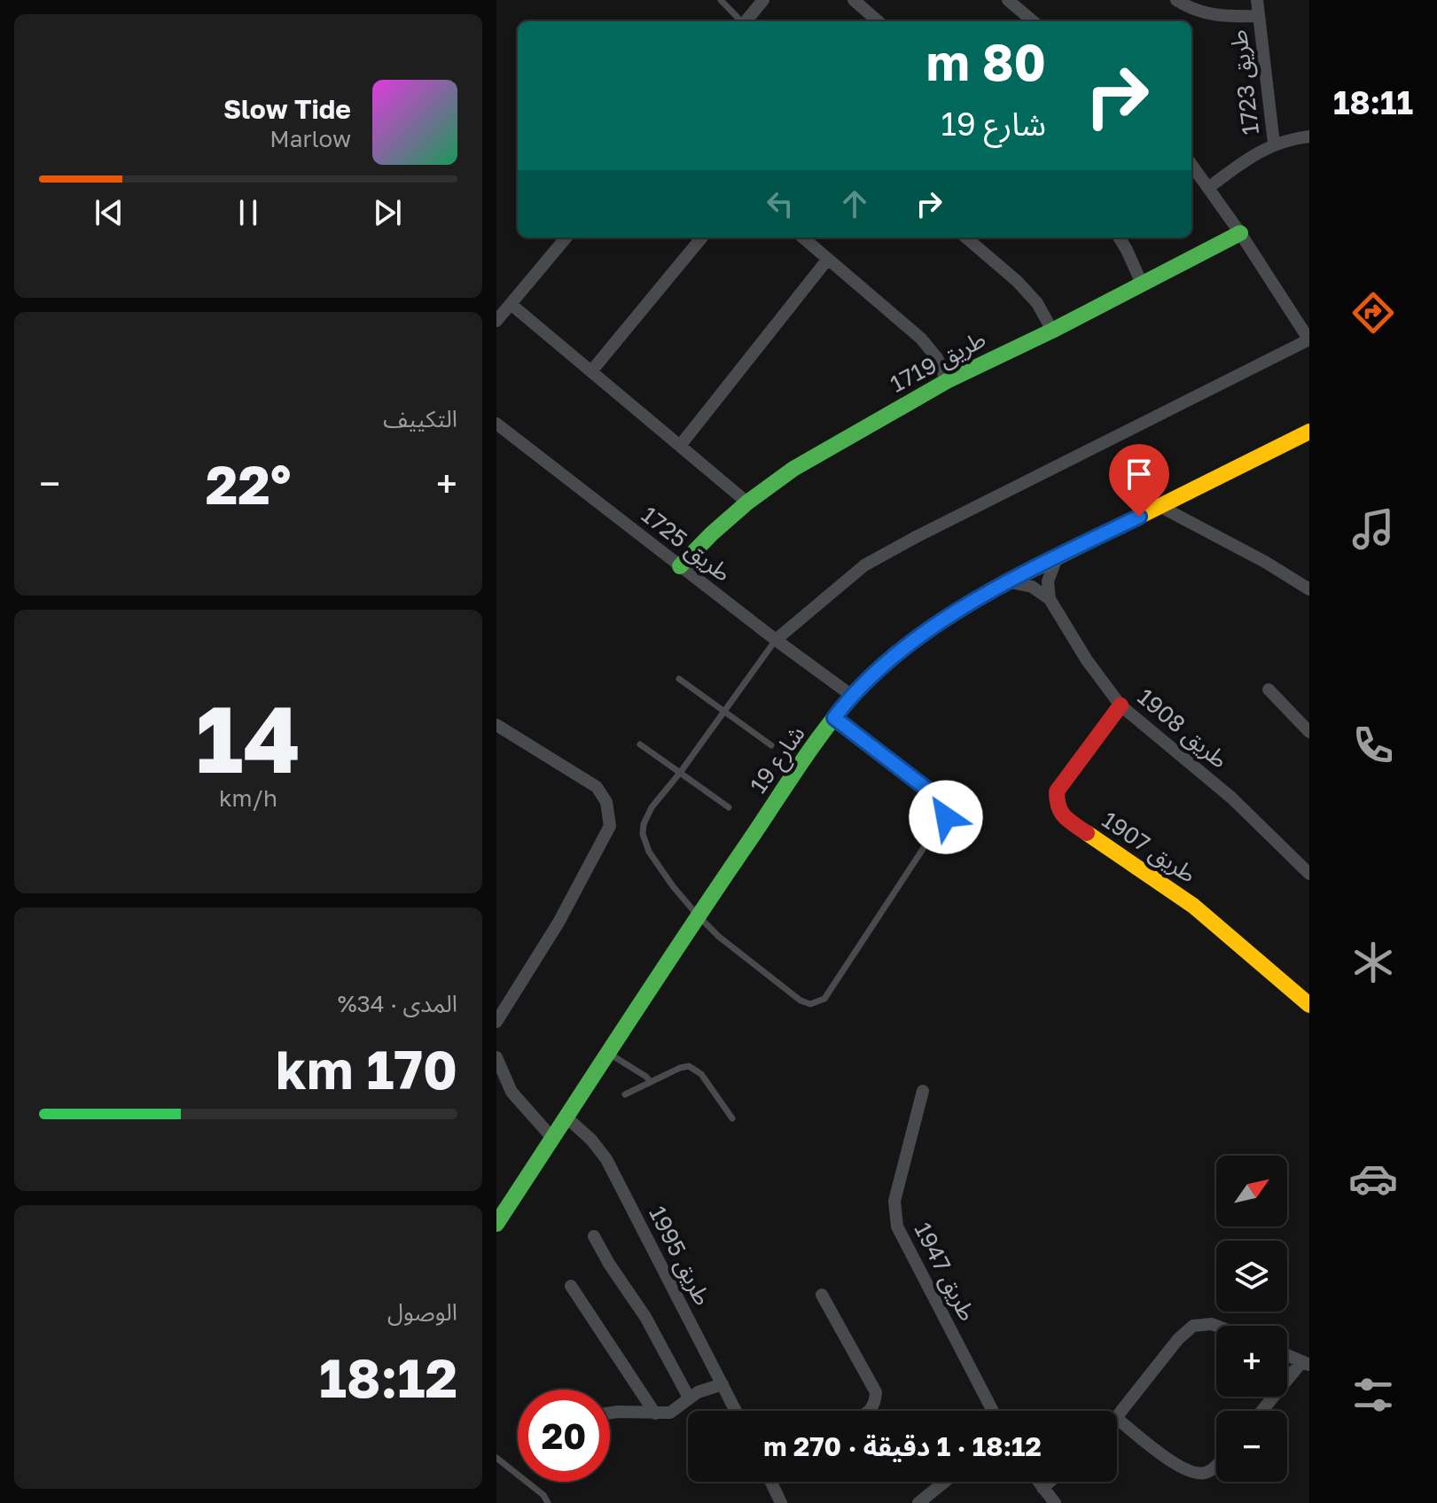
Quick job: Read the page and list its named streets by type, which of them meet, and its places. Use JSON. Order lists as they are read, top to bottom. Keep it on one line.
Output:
{"streets":{"street":["طريق 1723","طريق 1719","طريق 1725","طريق 1908","شارع 19","طريق 1907","طريق 1995","طريق 1947"]},"crossings":[["طريق 1719","طريق 1725"],["طريق 1725","شارع 19"],["طريق 1908","طريق 1907"],["شارع 19","طريق 1995"]],"north":"top right","page":{"tabs":"18:11","turn":["80 m","شارع 19"],"song":["Slow Tide","Marlow"],"tile":["التكييف",["14","km/h"],["المدى · 34%","170 km"],["الوصول","18:12"]],"heat":["−","22°","+"],"map_buttons":["+","−"],"limit":"20","trip":"18:12 · 1 دقيقة · 270 m"}}
